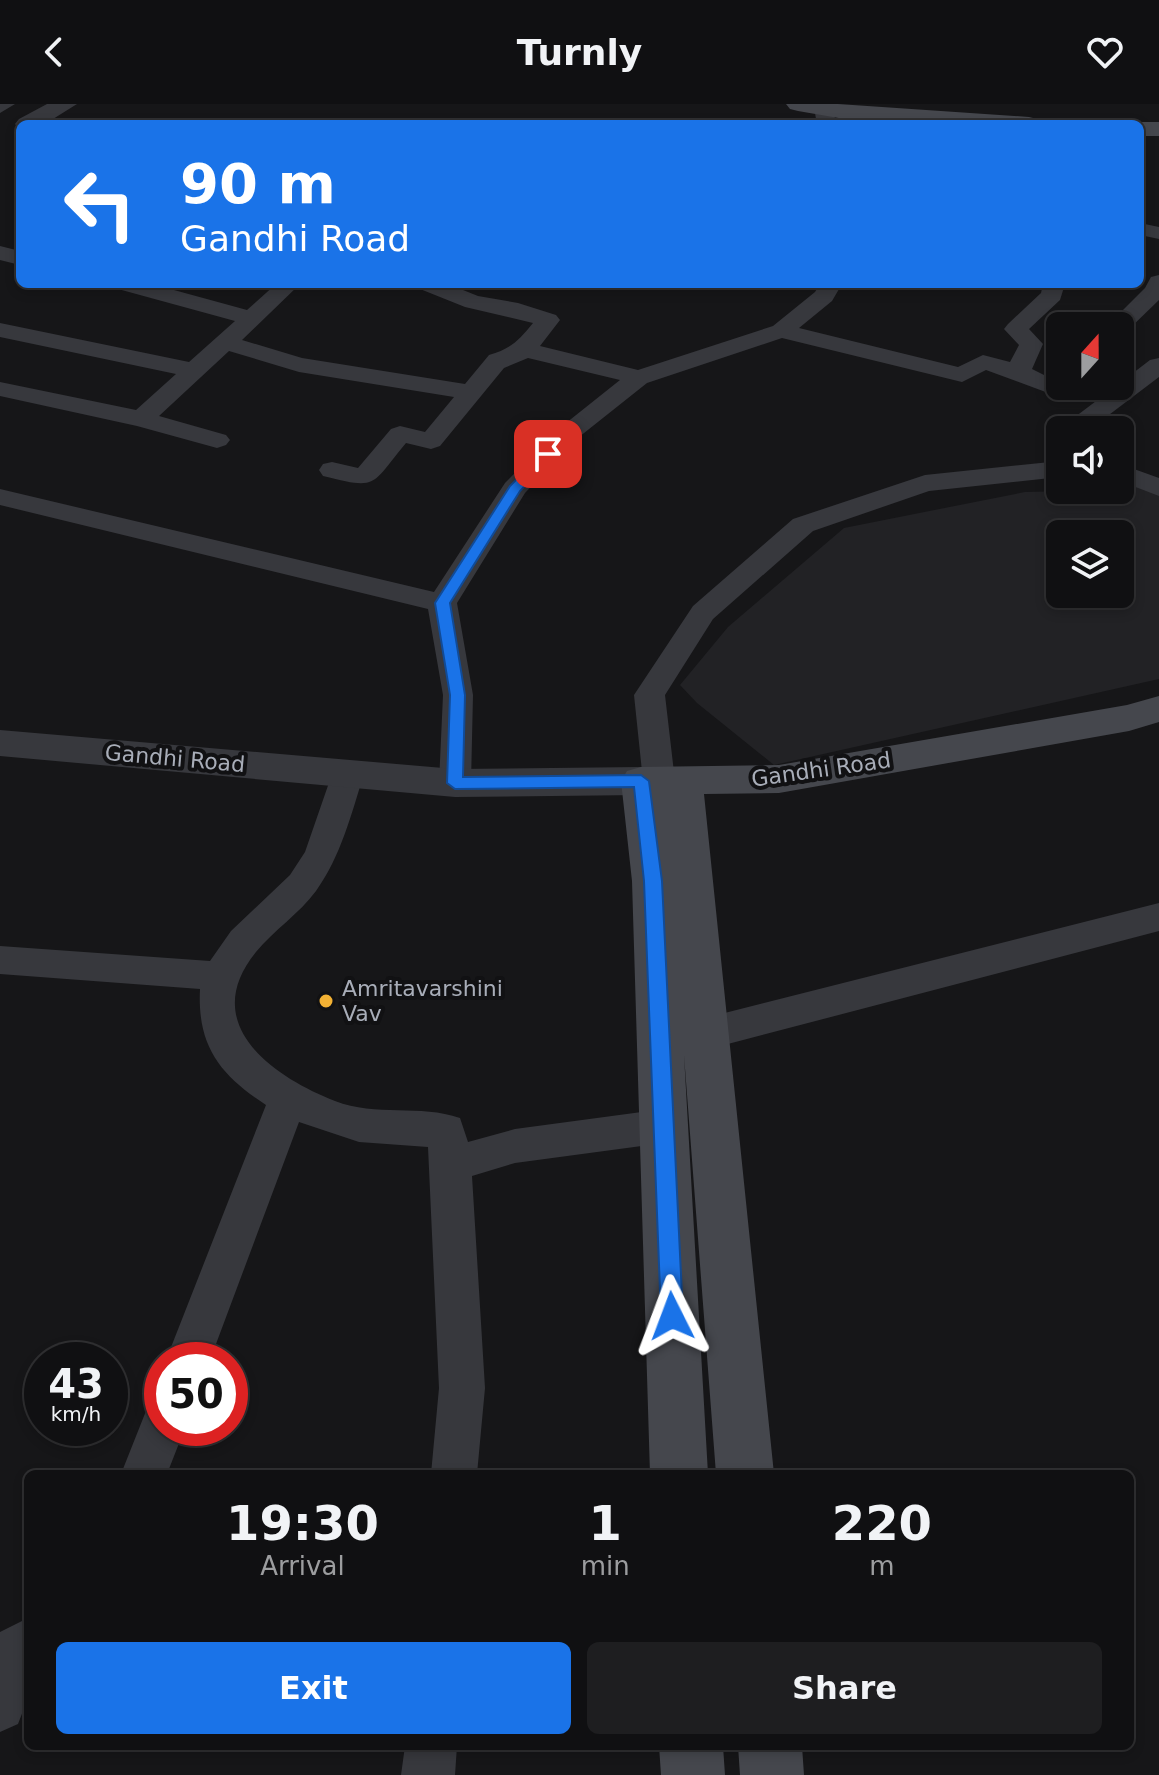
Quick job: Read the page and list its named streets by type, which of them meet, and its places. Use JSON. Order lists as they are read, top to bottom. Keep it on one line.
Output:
{"streets":{"main road":["Gandhi Road"]},"places":["Amritavarshini Vav"],"north":"top","page":{"header":"Turnly","turn":["90 m","Gandhi Road"],"speed":"43 km/h","limit":"50","eta":["19:30","Arrival","1","min","220","m"],"buttons":["Exit","Share"]}}
